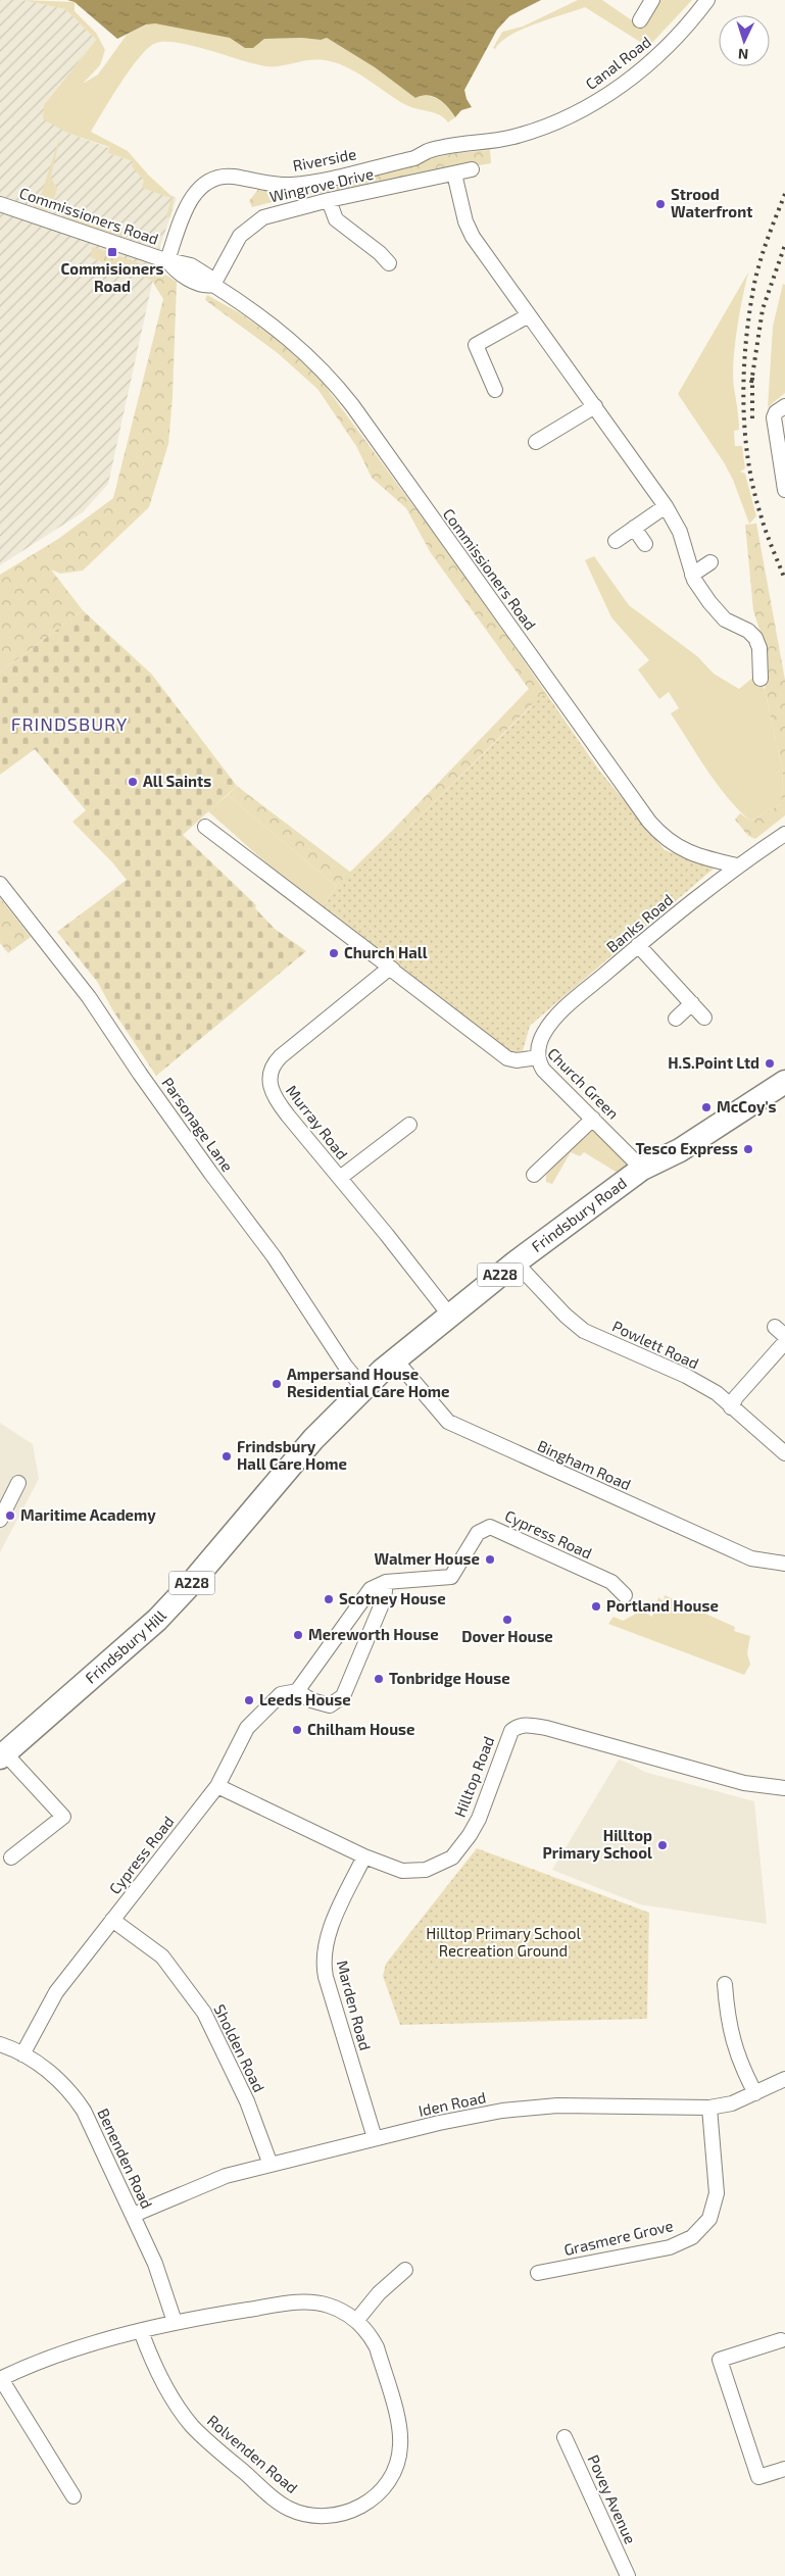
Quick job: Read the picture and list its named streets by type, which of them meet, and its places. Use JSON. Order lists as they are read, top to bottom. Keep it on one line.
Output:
{"streets":{"main road":["Frindsbury Road","A228","Frindsbury Hill"],"street":["Canal Road","Riverside","Wingrove Drive","Commissioners Road","Banks Road","Church Green","Murray Road","Parsonage Lane","Powlett Road","Bingham Road","Cypress Road","Hilltop Road","Marden Road","Sholden Road","Iden Road","Benenden Road","Grasmere Grove","Rolvenden Road","Povey Avenue"]},"crossings":[["Canal Road","Riverside"],["Riverside","Commissioners Road"],["Wingrove Drive","Commissioners Road"],["Commissioners Road","Banks Road"],["Banks Road","Church Green"],["Church Green","Murray Road"],["Church Green","Frindsbury Road"],["Murray Road","Frindsbury Road"],["Parsonage Lane","Frindsbury Road"],["Parsonage Lane","Frindsbury Hill"],["Frindsbury Road","Powlett Road"],["Frindsbury Road","Bingham Road"],["Frindsbury Road","Frindsbury Hill"],["Cypress Road","Hilltop Road"],["Cypress Road","Sholden Road"],["Cypress Road","Benenden Road"],["Hilltop Road","Marden Road"],["Marden Road","Iden Road"],["Sholden Road","Iden Road"],["Iden Road","Benenden Road"],["Iden Road","Grasmere Grove"],["Benenden Road","Rolvenden Road"]],"districts":["FRINDSBURY"],"parks":["Hilltop Primary School Recreation Ground"],"places":{"other":["Strood Waterfront","All Saints","Church Hall","H.S.Point Ltd","McCoy's","Tesco Express","Ampersand House Residential Care Home","Frindsbury Hall Care Home","Maritime Academy","Walmer House","Scotney House","Portland House","Dover House","Mereworth House","Tonbridge House","Leeds House","Chilham House","Hilltop Primary School"],"transit":["Commisioners Road"]},"north":"bottom"}
